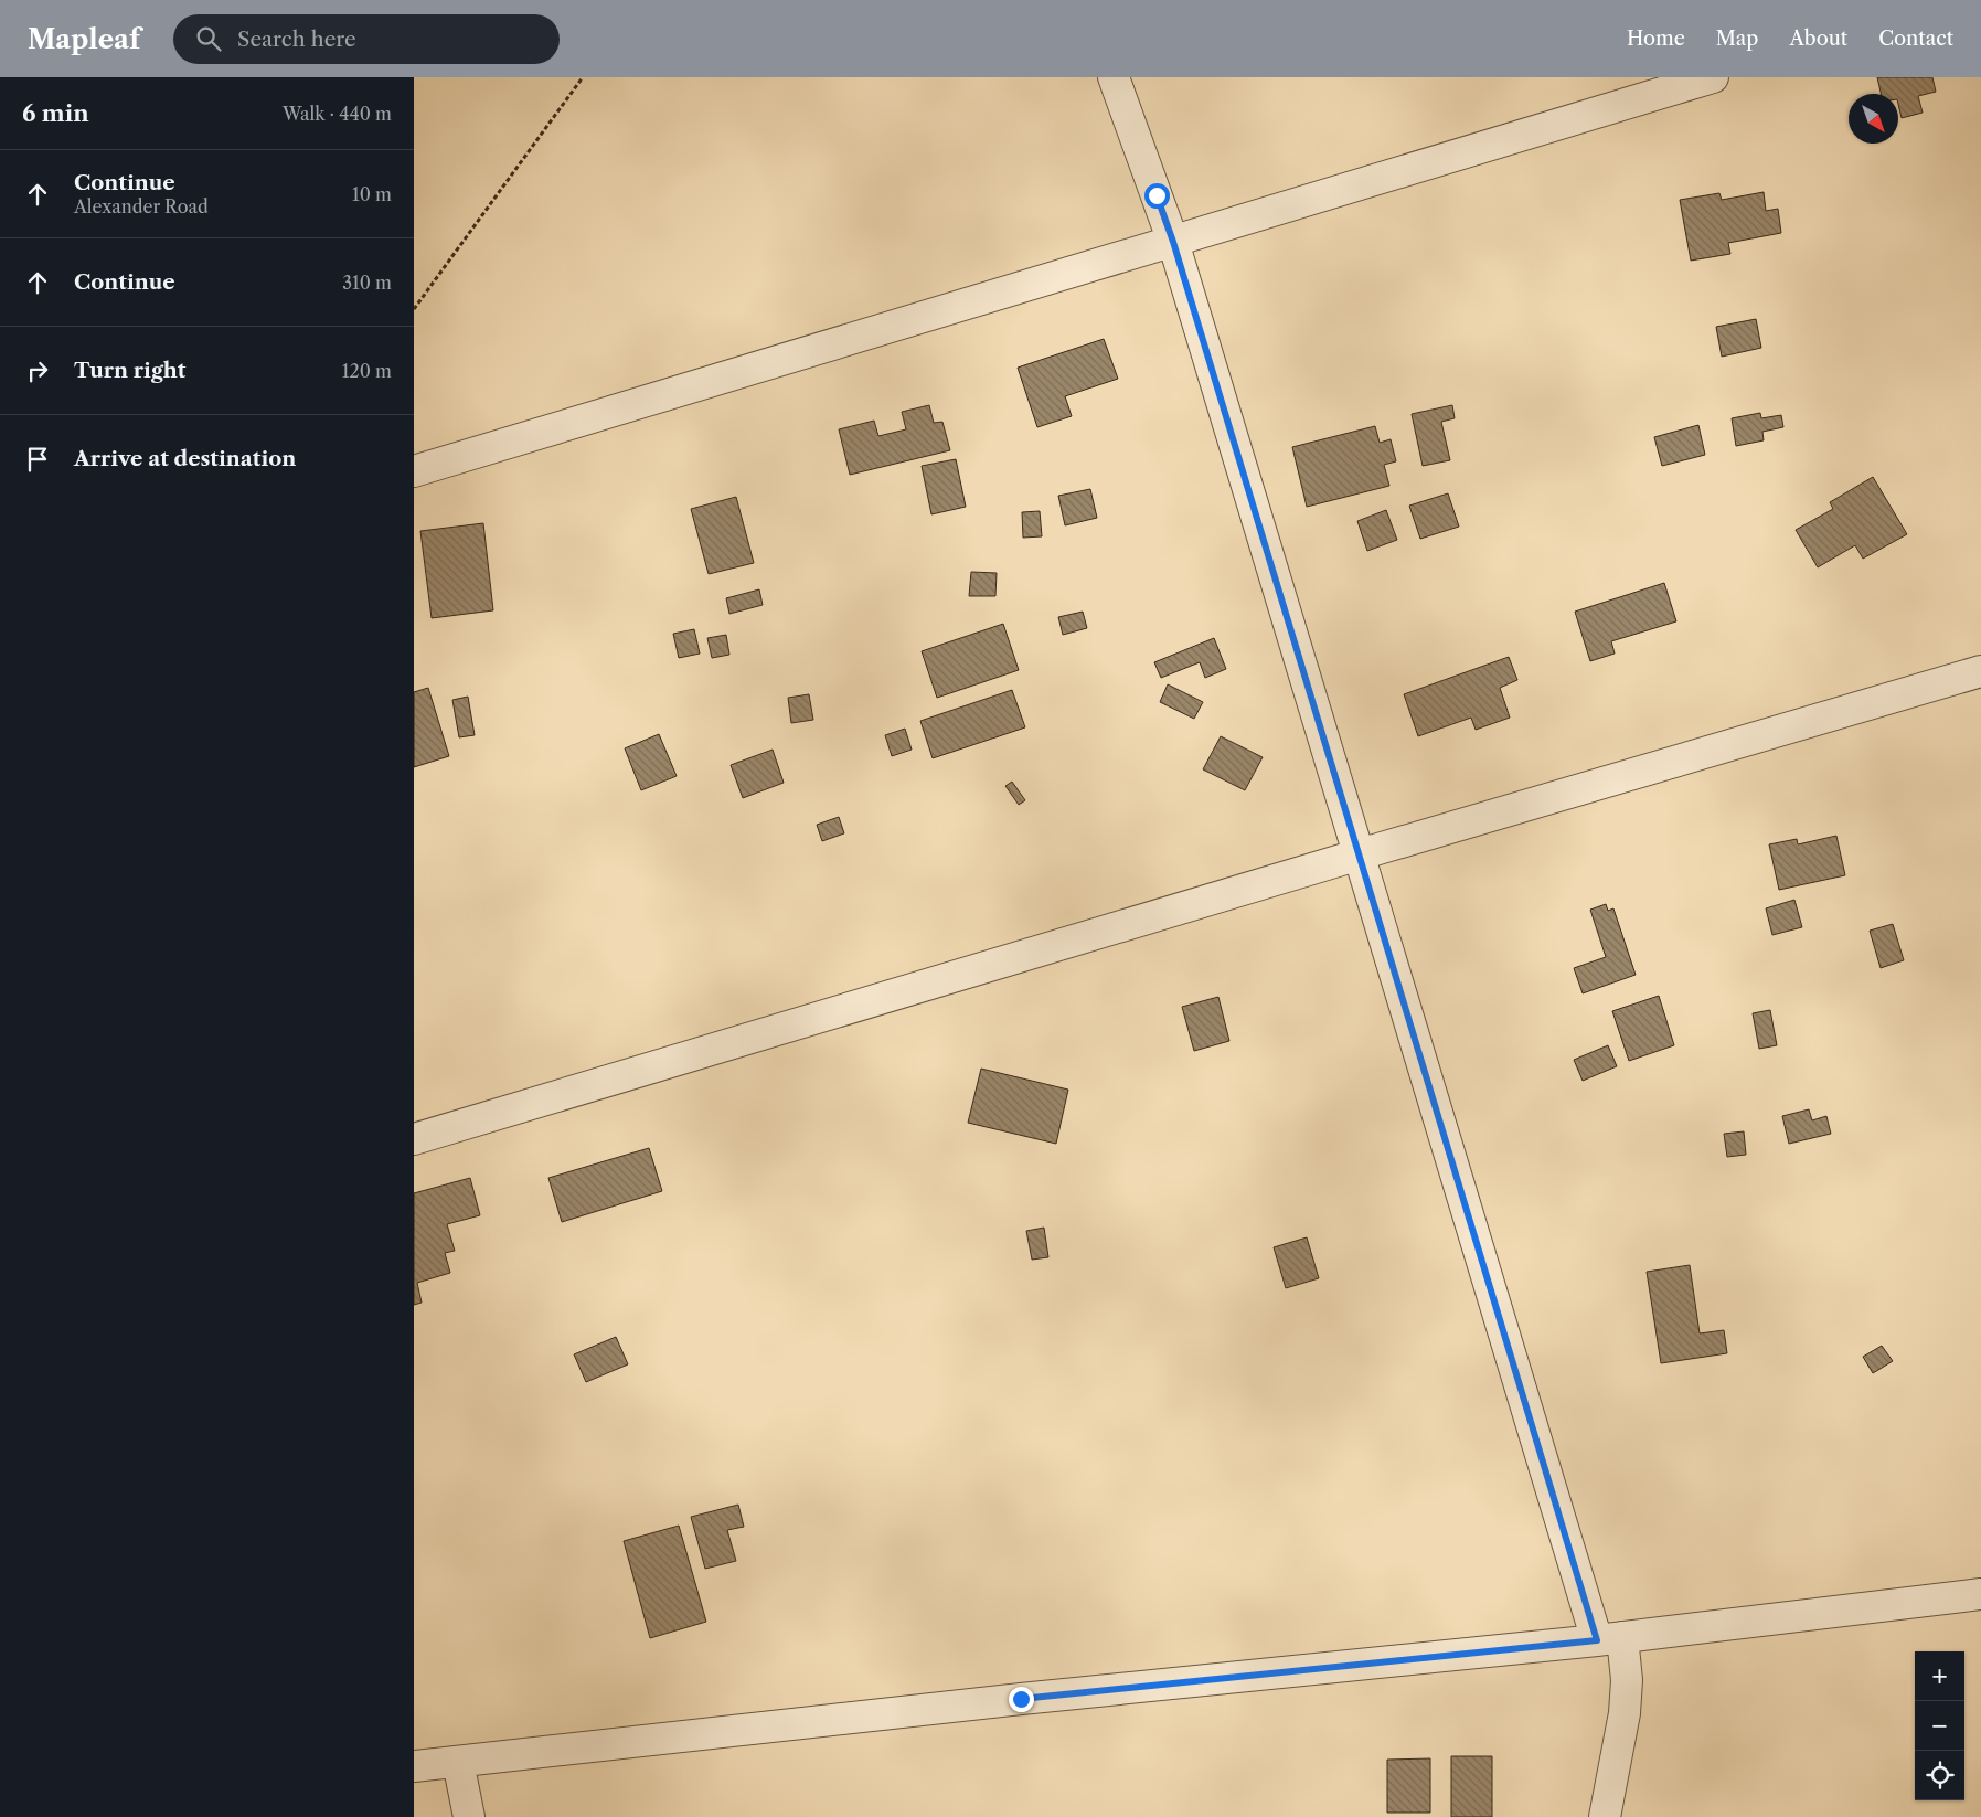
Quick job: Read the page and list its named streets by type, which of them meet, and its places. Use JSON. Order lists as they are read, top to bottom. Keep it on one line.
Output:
{"north":"bottom right","page":{"header":"Mapleaf","search":"Search here","nav":["Home","Map","About","Contact"],"heading":["6 min","Walk · 440 m"],"list":[["Continue","Alexander Road","10 m"],["Continue","310 m"],["Turn right","120 m"],"Arrive at destination"],"map_buttons":["+","−"]}}
